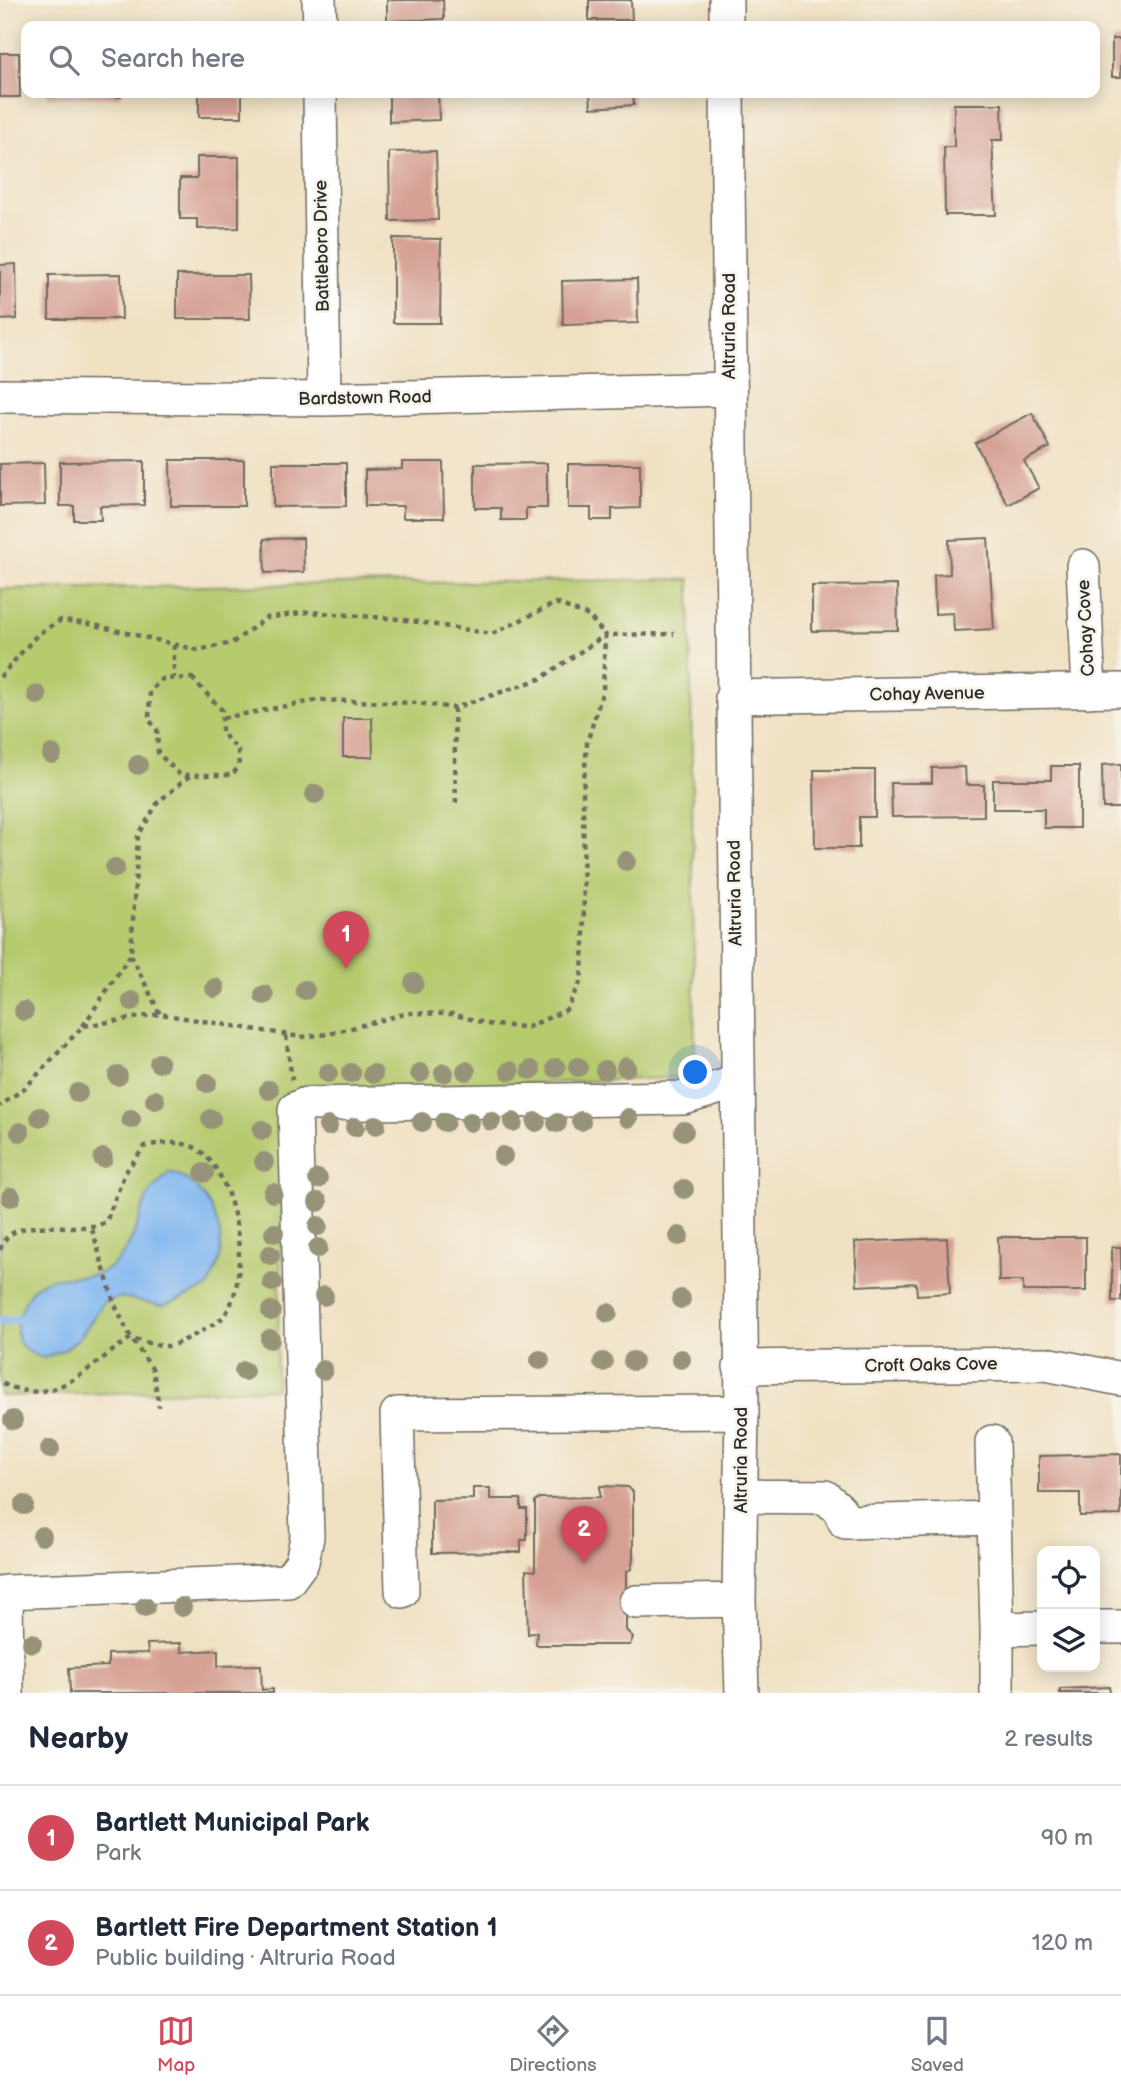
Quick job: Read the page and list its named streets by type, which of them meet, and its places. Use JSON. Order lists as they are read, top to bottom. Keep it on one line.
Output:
{"streets":{"street":["Battleboro Drive","Altruria Road","Bardstown Road","Cohay Cove","Cohay Avenue","Croft Oaks Cove"]},"crossings":[["Battleboro Drive","Bardstown Road"],["Altruria Road","Bardstown Road"],["Altruria Road","Cohay Avenue"],["Altruria Road","Croft Oaks Cove"],["Cohay Cove","Cohay Avenue"]],"page":{"search":"Search here","pins":["1","2"],"heading":["Nearby","2 results"],"list":[{"mark":"1","name":"Bartlett Municipal Park","note":"Park","value":"90 m"},{"mark":"2","name":"Bartlett Fire Department Station 1","note":"Public building · Altruria Road","value":"120 m"}],"nav":["Map","Directions","Saved"]}}
